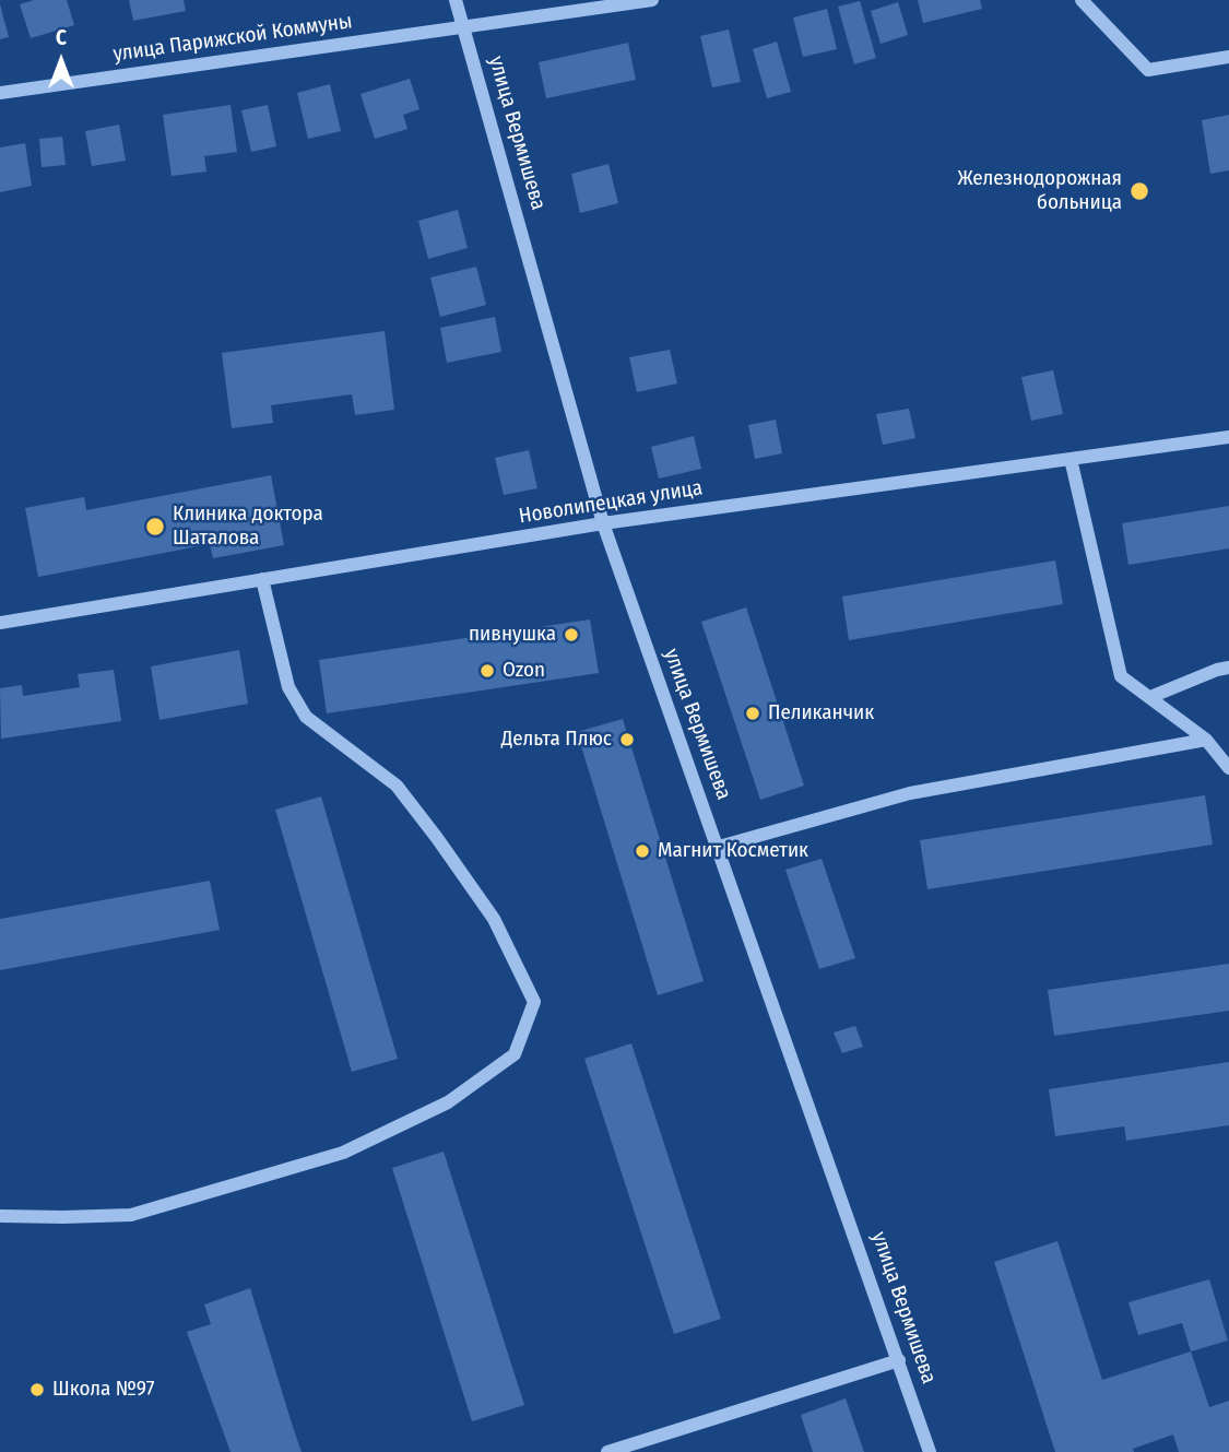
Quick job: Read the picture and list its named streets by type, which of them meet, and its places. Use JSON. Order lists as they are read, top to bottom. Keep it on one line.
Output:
{"streets":{"street":["улица Парижской Коммуны","улица Вермишева","Новолипецкая улица"]},"crossings":[["улица Парижской Коммуны","улица Вермишева"],["улица Вермишева","Новолипецкая улица"]],"places":["Железнодорожная больница","Клиника доктора Шаталова","пивнушка","Ozon","Пеликанчик","Дельта Плюс","Магнит Косметик","Школа №97"],"north":"top"}
